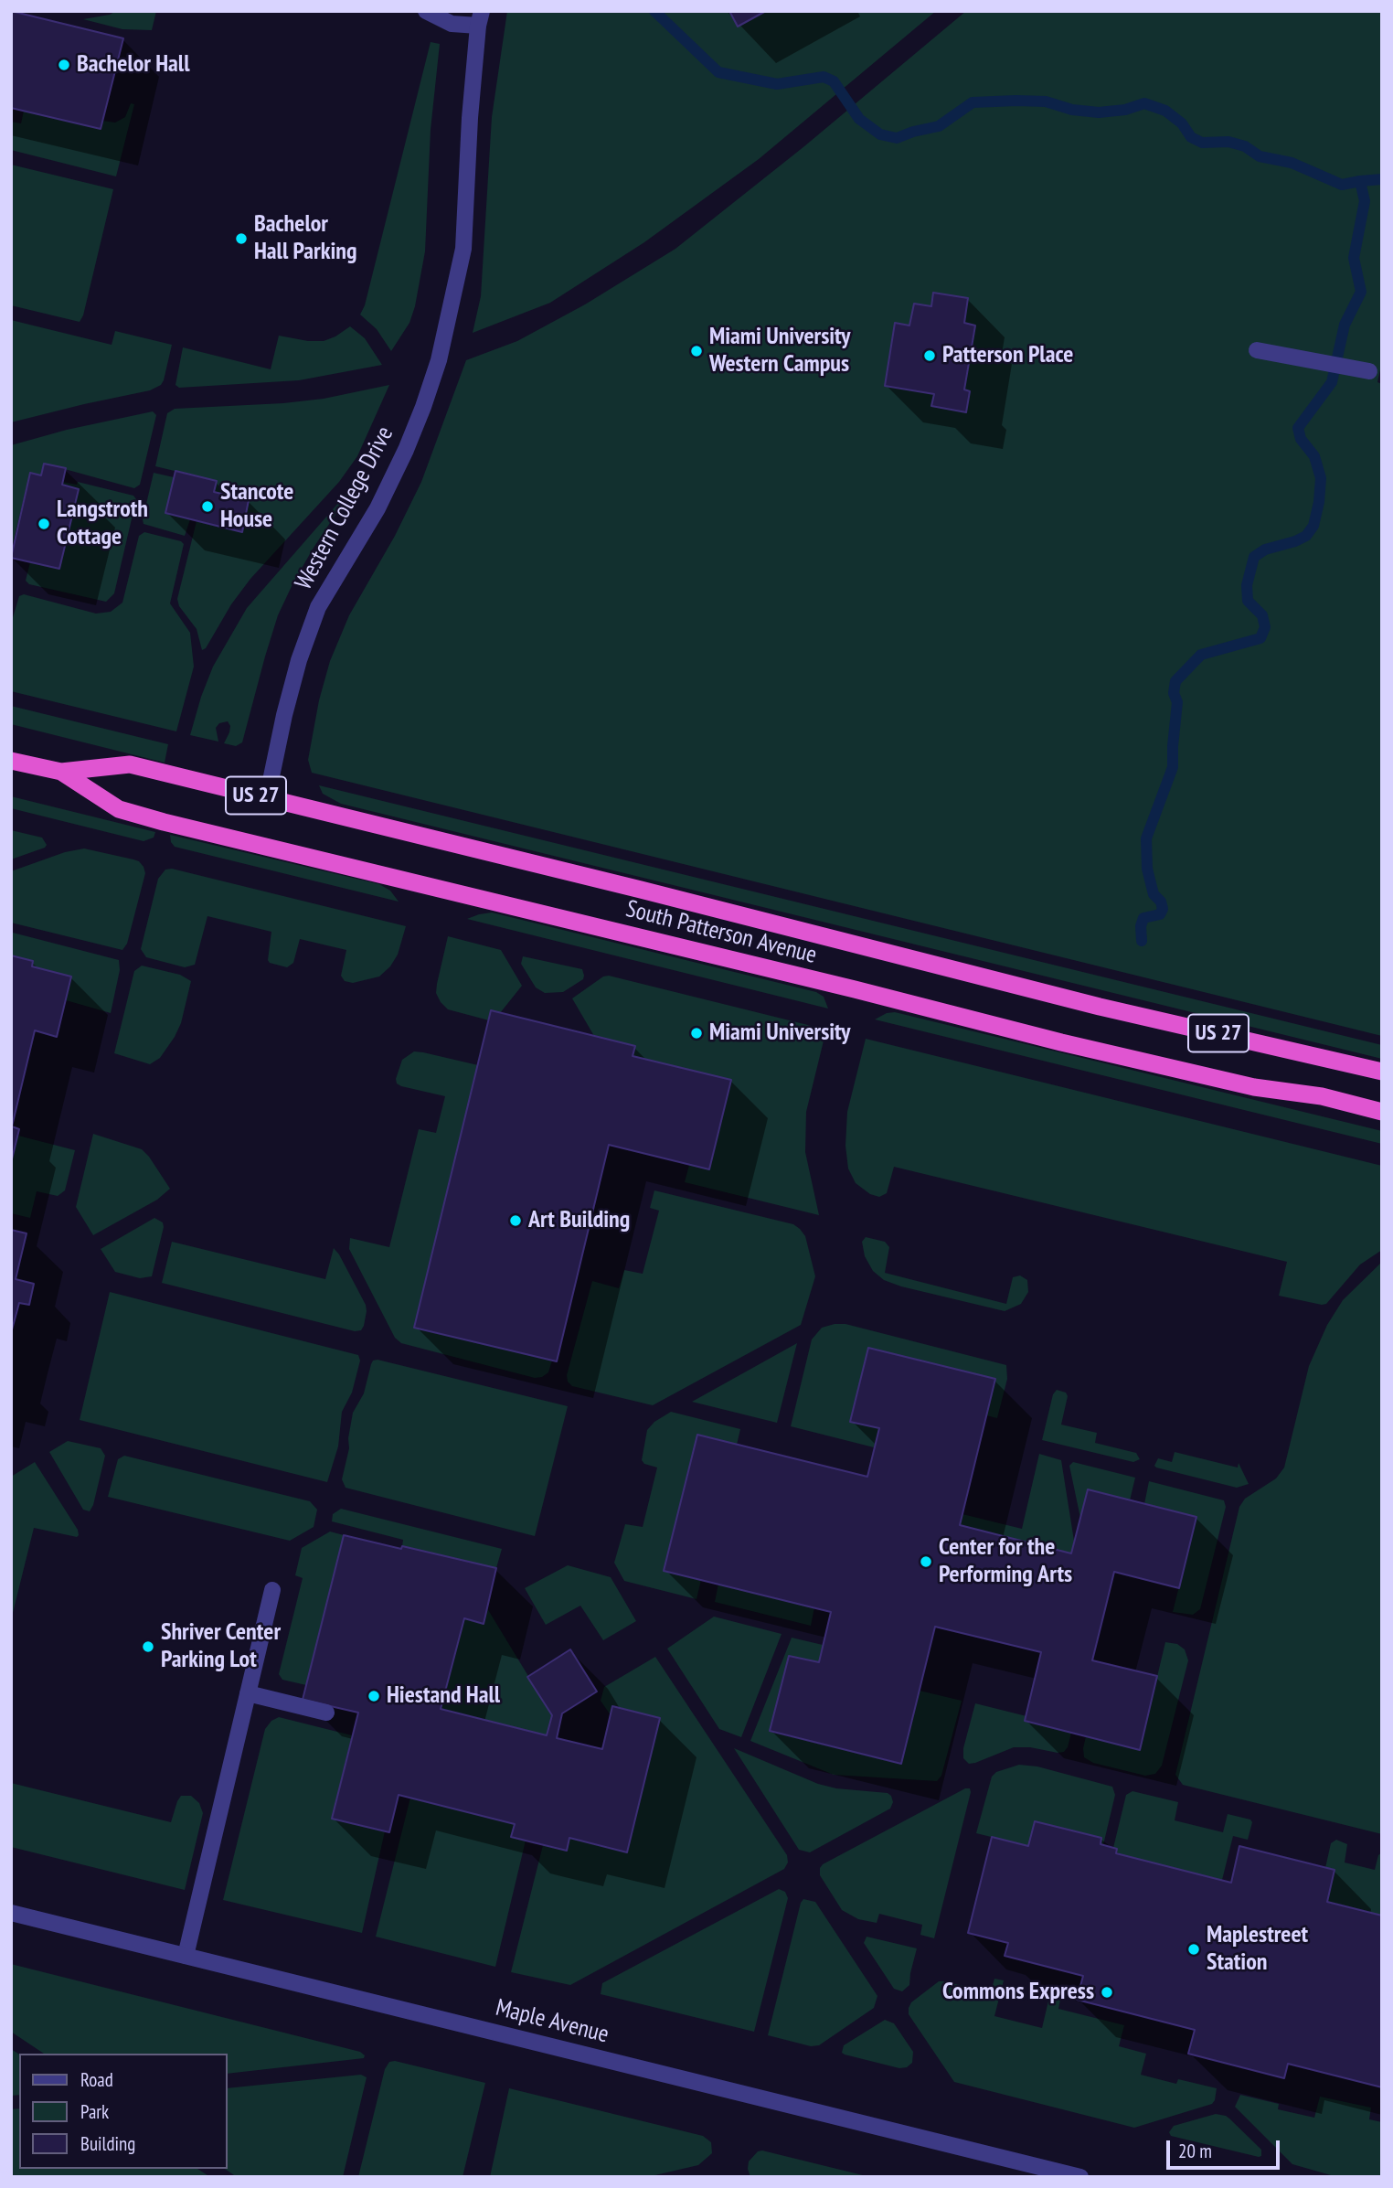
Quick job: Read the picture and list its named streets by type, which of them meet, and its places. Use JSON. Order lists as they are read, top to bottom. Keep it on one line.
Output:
{"streets":{"highway":["US 27","South Patterson Avenue"],"street":["Western College Drive","Maple Avenue"]},"crossings":[["Western College Drive","South Patterson Avenue"]],"places":["Bachelor Hall","Bachelor Hall Parking","Miami University Western Campus","Patterson Place","Stancote House","Langstroth Cottage","Miami University","Art Building","Center for the Performing Arts","Shriver Center Parking Lot","Hiestand Hall","Maplestreet Station","Commons Express"],"legend":["Road","Park","Building"],"scale_bar":"20 m"}
